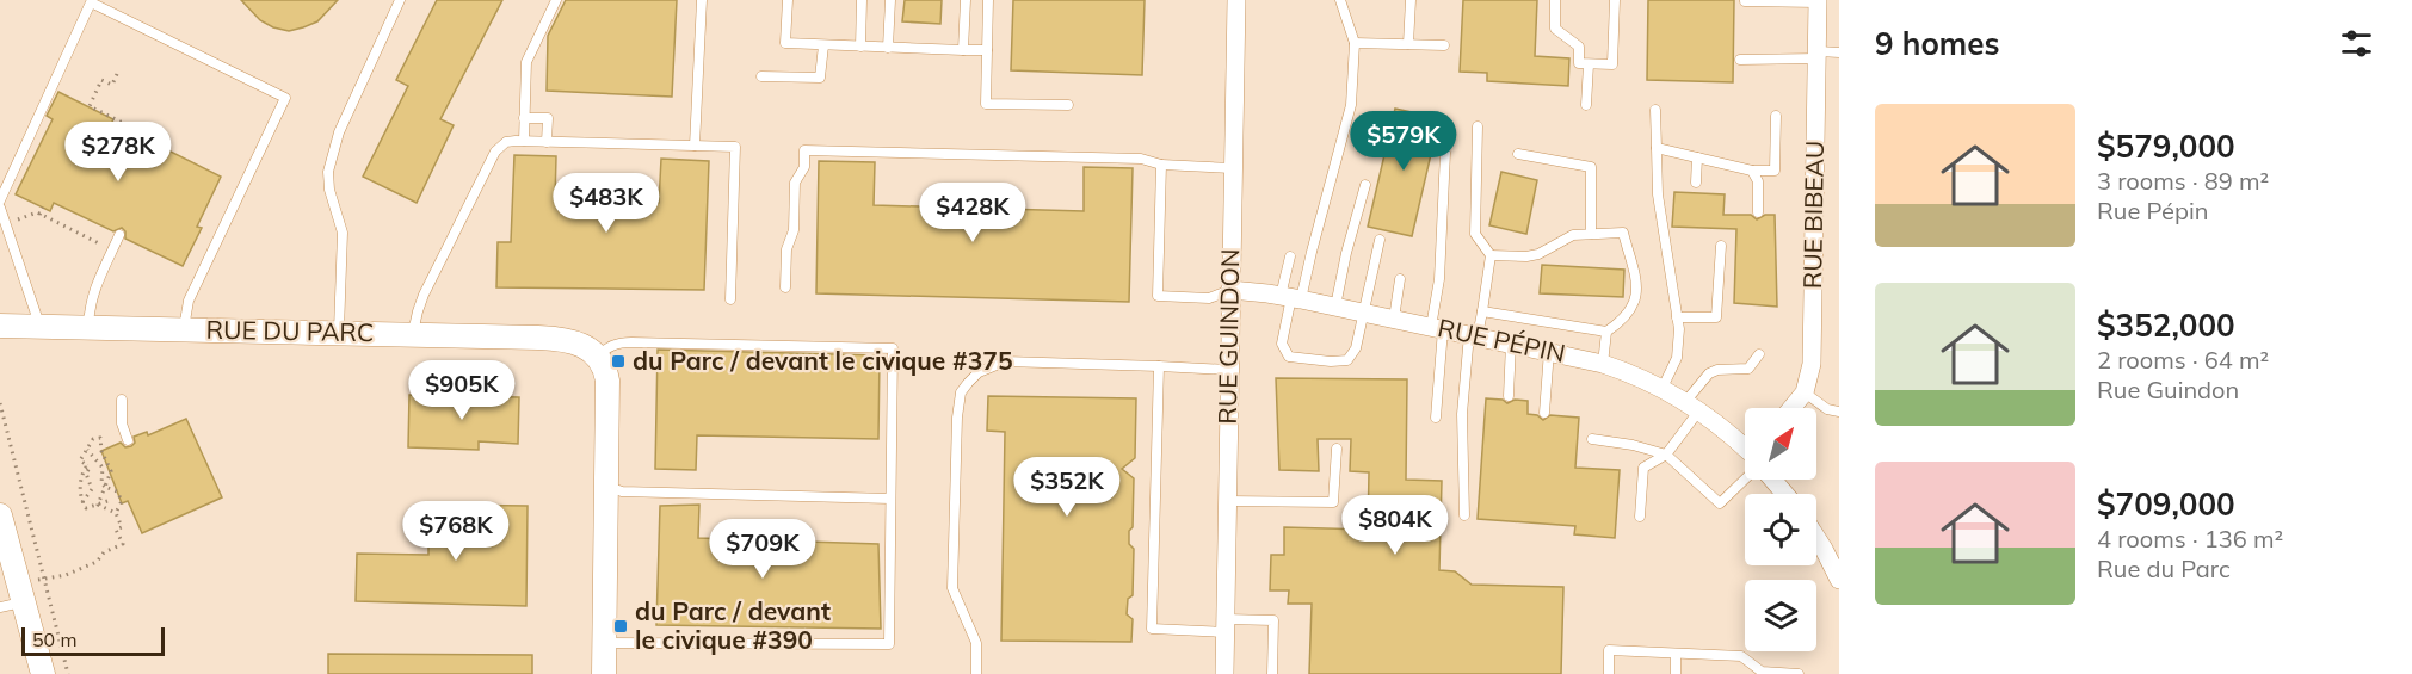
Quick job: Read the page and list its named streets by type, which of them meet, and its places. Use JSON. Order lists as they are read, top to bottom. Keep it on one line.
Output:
{"streets":{"street":["RUE BIBEAU","RUE DU PARC","RUE GUINDON","RUE PÉPIN"]},"crossings":[["RUE GUINDON","RUE PÉPIN"]],"places":{"transit":["du Parc / devant le civique #375","du Parc / devant le civique #390"]},"scale_bar":"50 m","north":"top right","page":{"heading":"9 homes","list":[{"name":"$579,000","note":"3 rooms · 89 m² · Rue Pépin"},{"name":"$352,000","note":"2 rooms · 64 m² · Rue Guindon"},{"name":"$709,000","note":"4 rooms · 136 m² · Rue du Parc"}],"price":["$579K","$278K","$483K","$428K","$905K","$352K","$804K","$768K","$709K"],"scale":"50 m"}}
